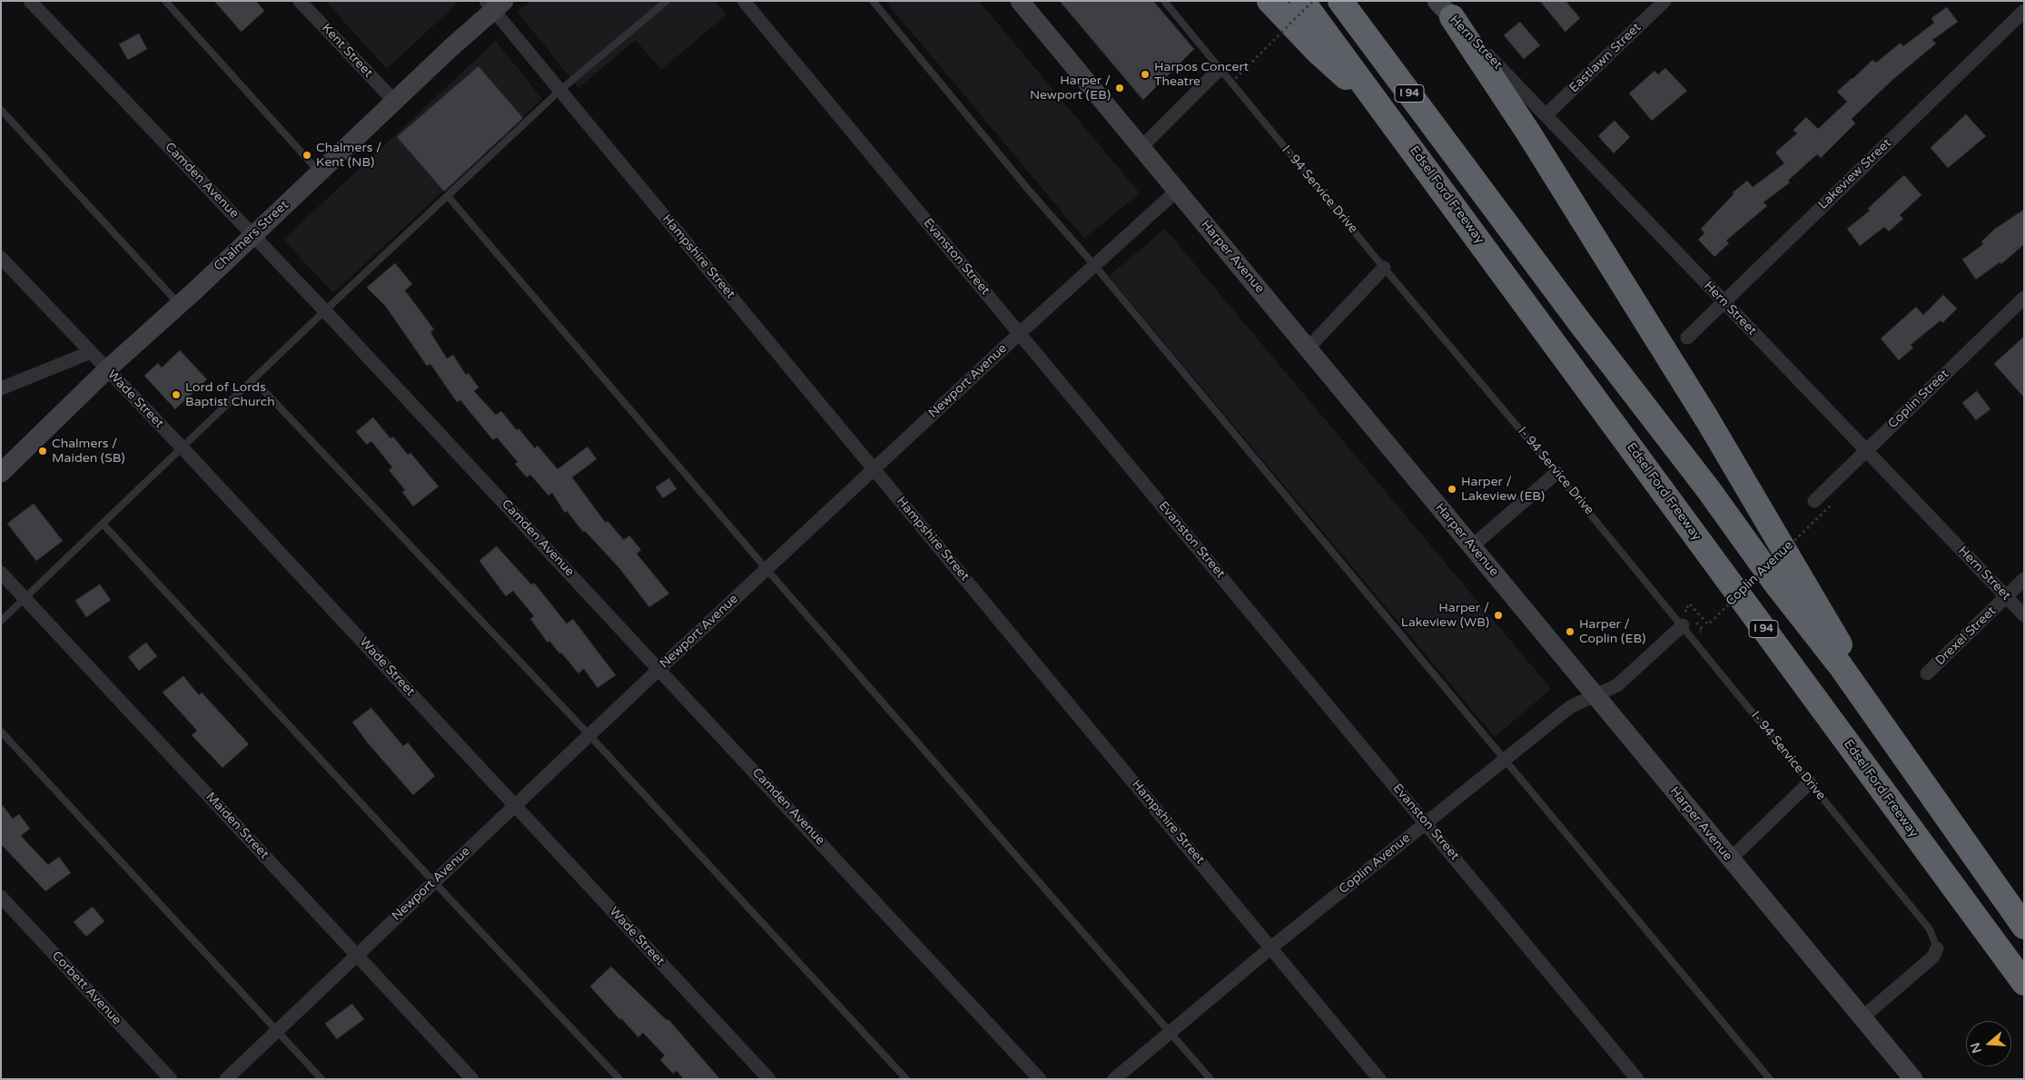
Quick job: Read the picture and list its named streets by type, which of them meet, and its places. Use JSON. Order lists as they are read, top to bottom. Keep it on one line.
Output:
{"streets":{"highway":["I 94","Edsel Ford Freeway"],"main road":["Chalmers Street","Harper Avenue"],"street":["Hern Street","Kent Street","Eastlawn Street","Lakeview Street","Camden Avenue","Hampshire Street","Evanston Street","Newport Avenue","Wade Street","Coplin Street","Coplin Avenue","Drexel Street","Maiden Street","Corbett Avenue"],"lane":["I- 94 Service Drive"]},"crossings":[["Hern Street","Eastlawn Street"],["Hern Street","Lakeview Street"],["Hern Street","Coplin Street"],["Hern Street","Drexel Street"],["Kent Street","Chalmers Street"],["Camden Avenue","Chalmers Street"],["Camden Avenue","Newport Avenue"],["I- 94 Service Drive","Coplin Avenue"],["Chalmers Street","Hampshire Street"],["Chalmers Street","Wade Street"],["Hampshire Street","Newport Avenue"],["Hampshire Street","Coplin Avenue"],["Evanston Street","Newport Avenue"],["Evanston Street","Coplin Avenue"],["Harper Avenue","Newport Avenue"],["Harper Avenue","Coplin Avenue"],["Newport Avenue","Wade Street"],["Newport Avenue","Maiden Street"]],"places":["Harpos Concert Theatre","Harper / Newport (EB)","Chalmers / Kent (NB)","Lord of Lords Baptist Church","Chalmers / Maiden (SB)","Harper / Lakeview (EB)","Harper / Lakeview (WB)","Harper / Coplin (EB)"],"north":"left"}
